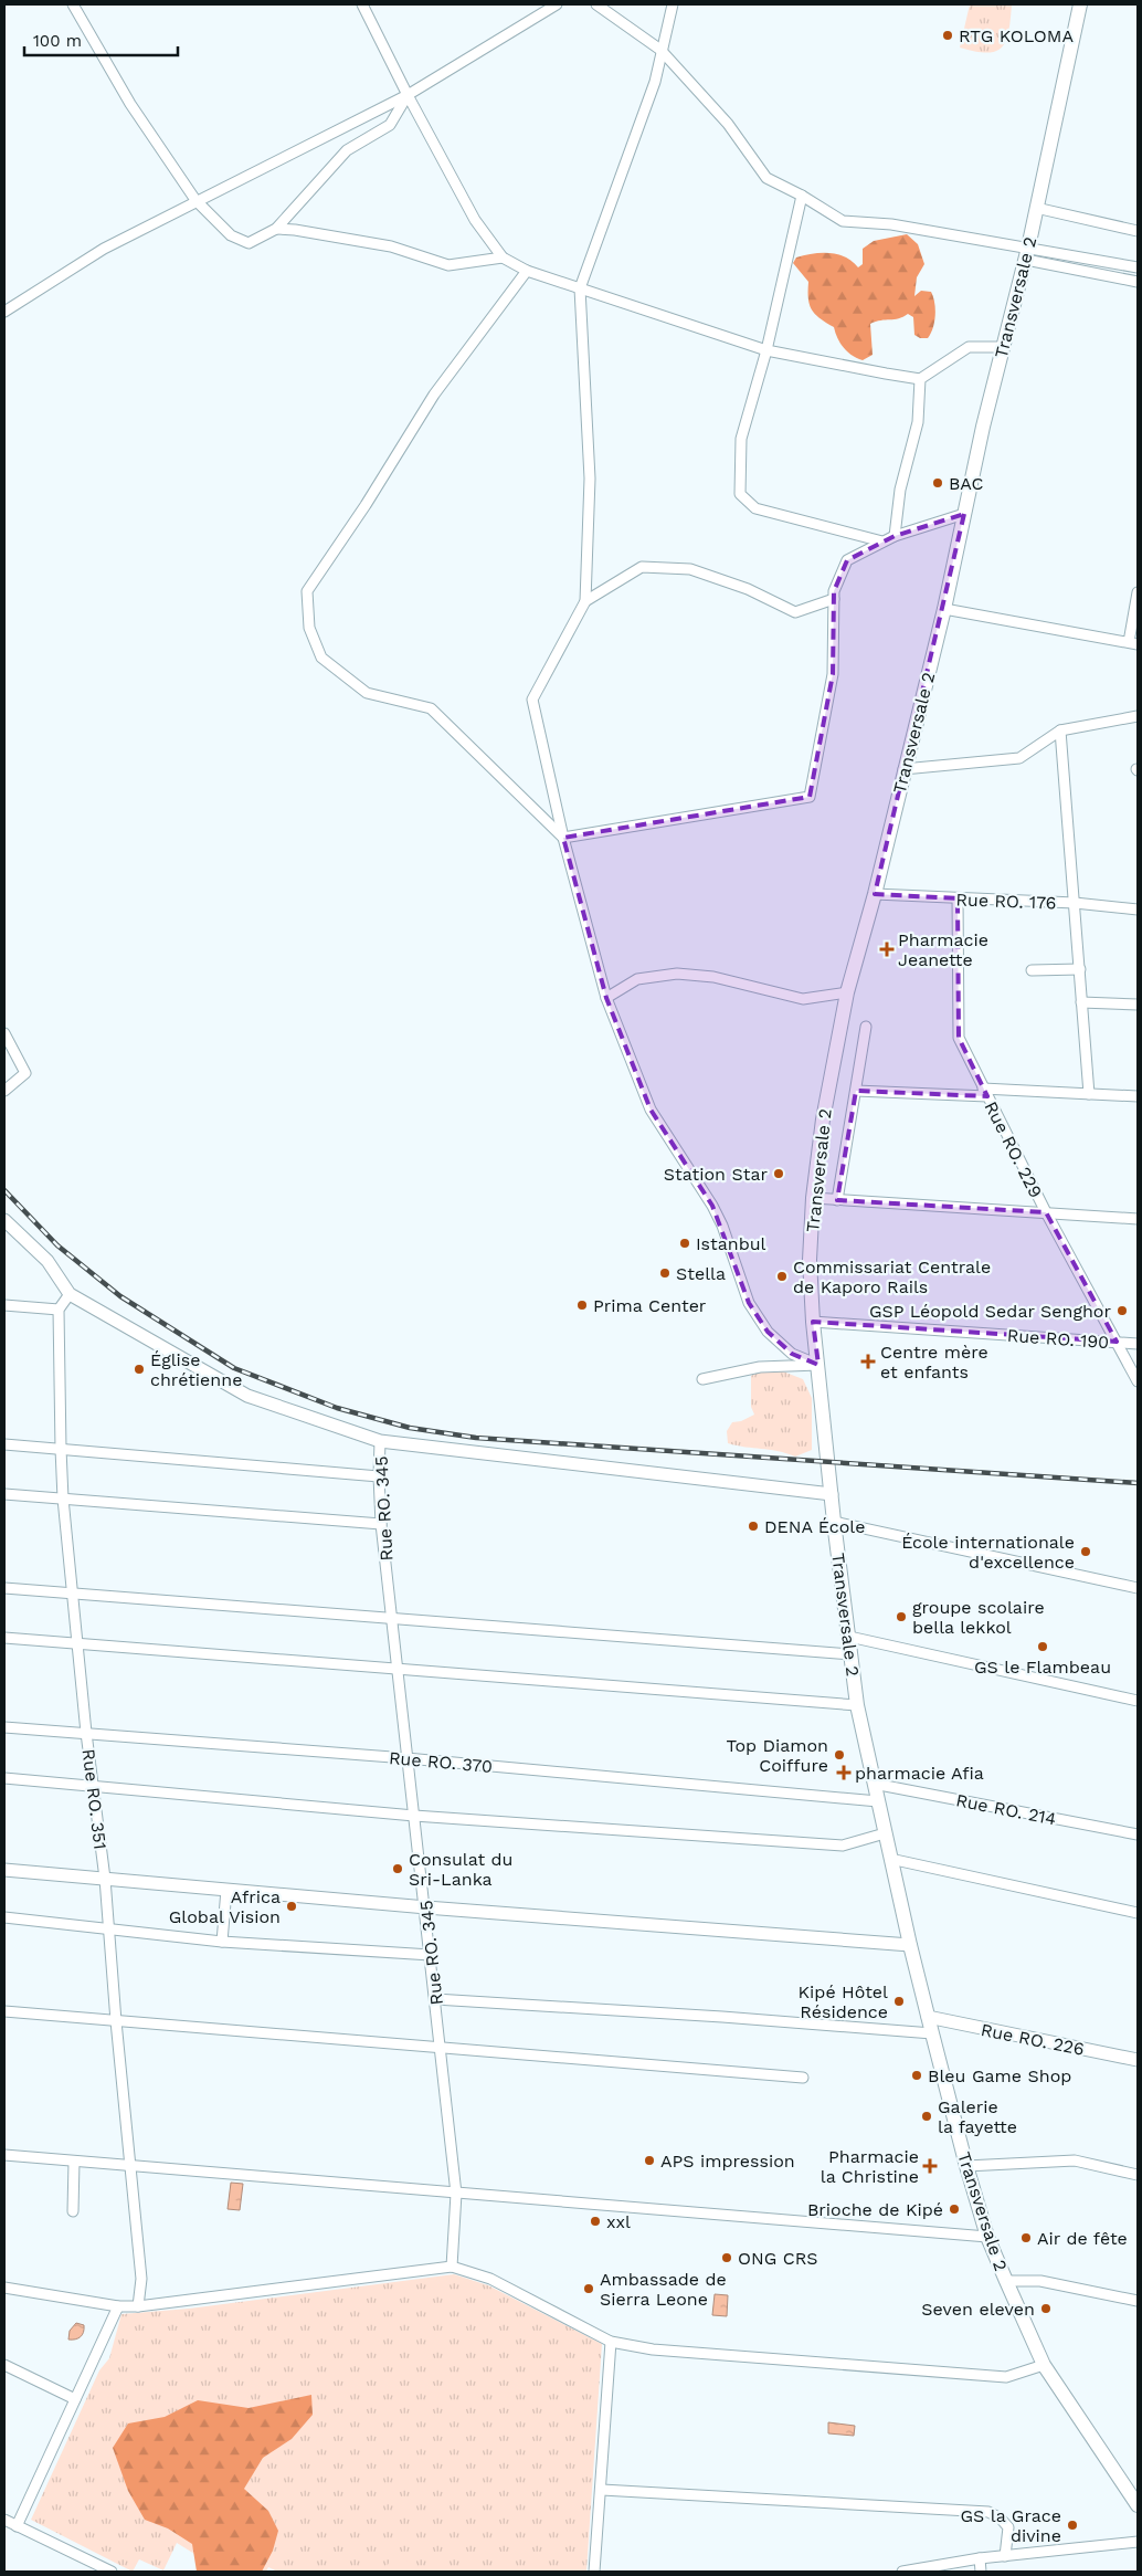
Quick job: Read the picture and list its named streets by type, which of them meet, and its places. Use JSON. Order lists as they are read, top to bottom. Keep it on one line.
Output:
{"streets":{"main road":["Transversale 2"],"street":["Rue RO. 176","Rue RO. 229","Rue RO. 190","Rue RO. 345","Rue RO. 370","Rue RO. 351","Rue RO. 214","Rue RO. 226"]},"crossings":[["Transversale 2","Rue RO. 176"],["Transversale 2","Rue RO. 190"],["Transversale 2","Rue RO. 370"],["Transversale 2","Rue RO. 214"],["Transversale 2","Rue RO. 226"],["Rue RO. 176","Rue RO. 229"],["Rue RO. 229","Rue RO. 190"],["Rue RO. 345","Rue RO. 370"],["Rue RO. 370","Rue RO. 351"]],"places":{"other":["RTG KOLOMA","BAC","Station Star","Istanbul","Stella","Commissariat Centrale de Kaporo Rails","Prima Center","GSP Léopold Sedar Senghor","Église chrétienne","DENA École","École internationale d'excellence","groupe scolaire bella lekkol","GS le Flambeau","Top Diamon Coiffure","Consulat du Sri-Lanka","Africa Global Vision","Kipé Hôtel Résidence","Bleu Game Shop","Galerie la fayette","APS impression","Brioche de Kipé","xxl","Air de fête","ONG CRS","Ambassade de Sierra Leone","Seven eleven","GS la Grace divine"],"health":["Pharmacie Jeanette","Centre mère et enfants","pharmacie Afia","Pharmacie la Christine"]},"scale_bar":"100 m"}
